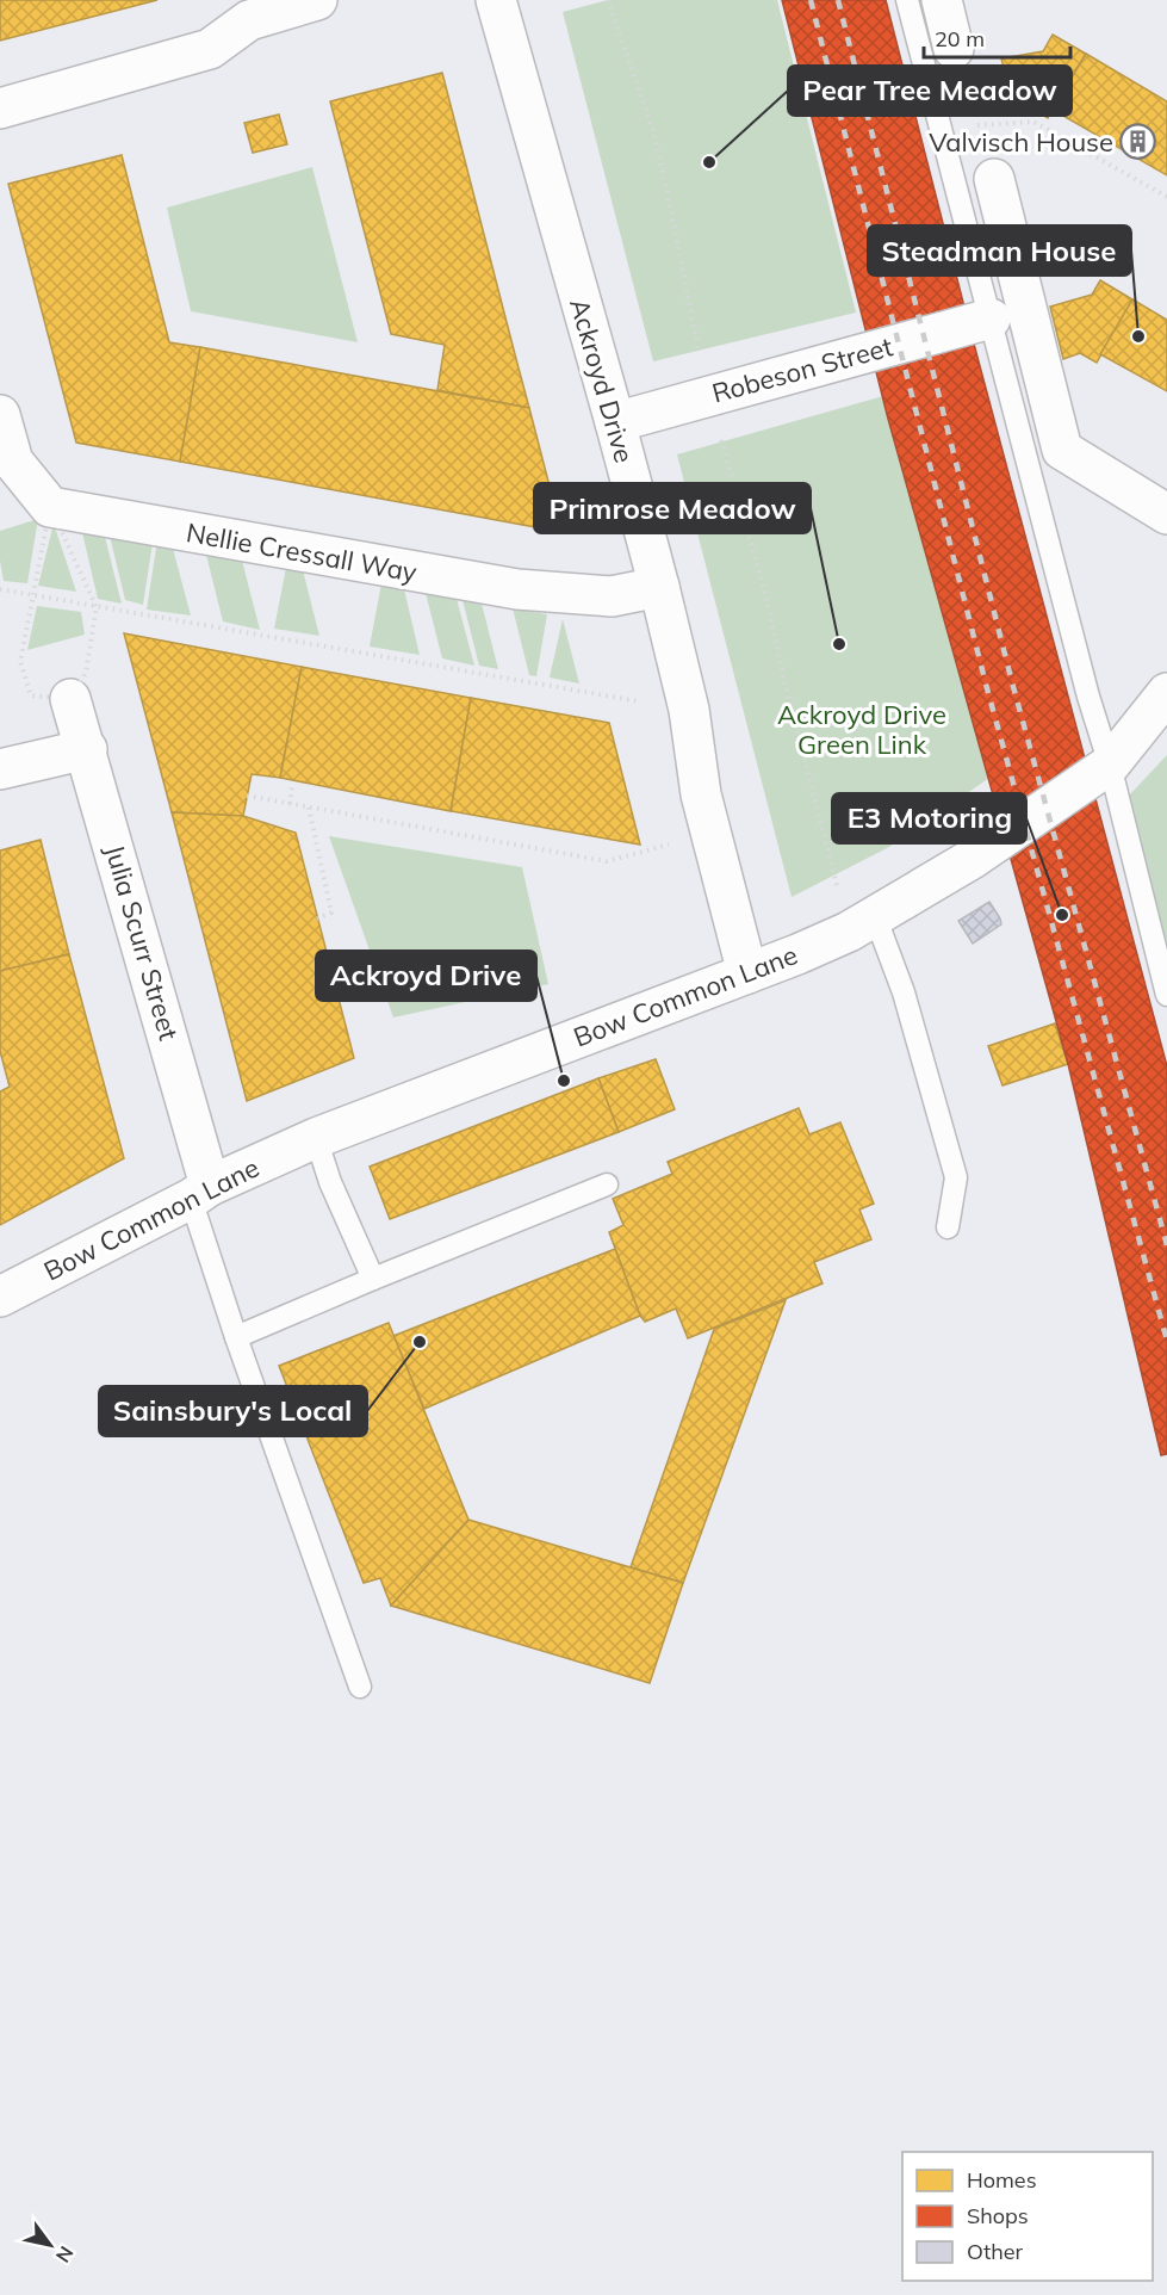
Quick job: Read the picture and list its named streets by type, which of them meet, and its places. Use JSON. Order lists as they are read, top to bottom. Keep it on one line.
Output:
{"streets":{"street":["Robeson Street","Ackroyd Drive","Nellie Cressall Way","Julia Scurr Street","Bow Common Lane"]},"crossings":[["Robeson Street","Ackroyd Drive"],["Ackroyd Drive","Nellie Cressall Way"],["Ackroyd Drive","Bow Common Lane"],["Julia Scurr Street","Bow Common Lane"]],"parks":["Ackroyd Drive Green Link"],"places":{"building":["Valvisch House"],"other":["Pear Tree Meadow","Steadman House","Primrose Meadow","E3 Motoring","Ackroyd Drive","Sainsbury's Local"]},"legend":["Homes","Shops","Other"],"scale_bar":"20 m","north":"bottom right"}
